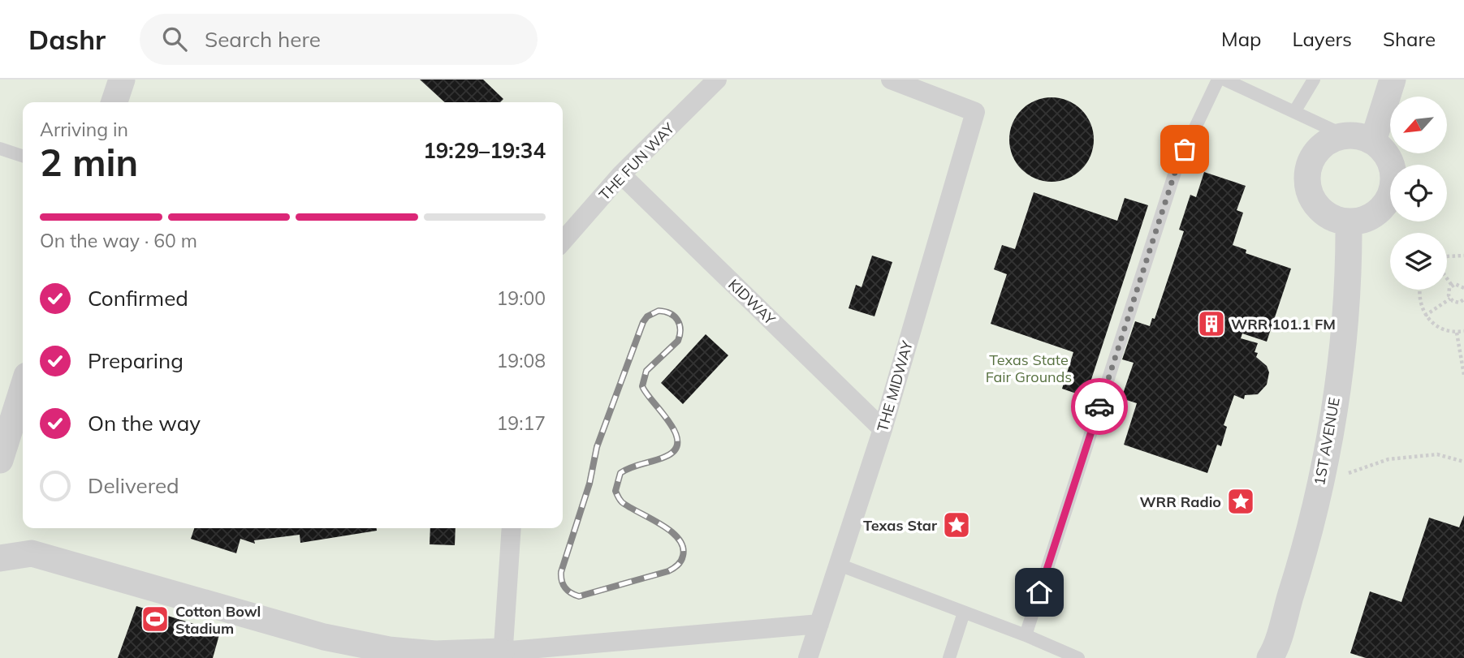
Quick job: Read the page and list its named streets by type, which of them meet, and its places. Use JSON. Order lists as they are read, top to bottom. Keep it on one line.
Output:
{"streets":{"street":["THE FUN WAY","KIDWAY","THE MIDWAY","1ST AVENUE"]},"crossings":[["THE FUN WAY","KIDWAY"],["KIDWAY","THE MIDWAY"]],"parks":["Texas State Fair Grounds"],"places":{"building":["WRR 101.1 FM"],"place":["WRR Radio","Texas Star"],"sports":["Cotton Bowl Stadium"]},"north":"bottom left","page":{"header":"Dashr","search":"Search here","nav":["Map","Layers","Share"],"heading":["2 min","Arriving in","19:29–19:34"],"bar":"On the way · 60 m","list":[["Confirmed","19:00"],["Preparing","19:08"],["On the way","19:17"],"Delivered"]}}
